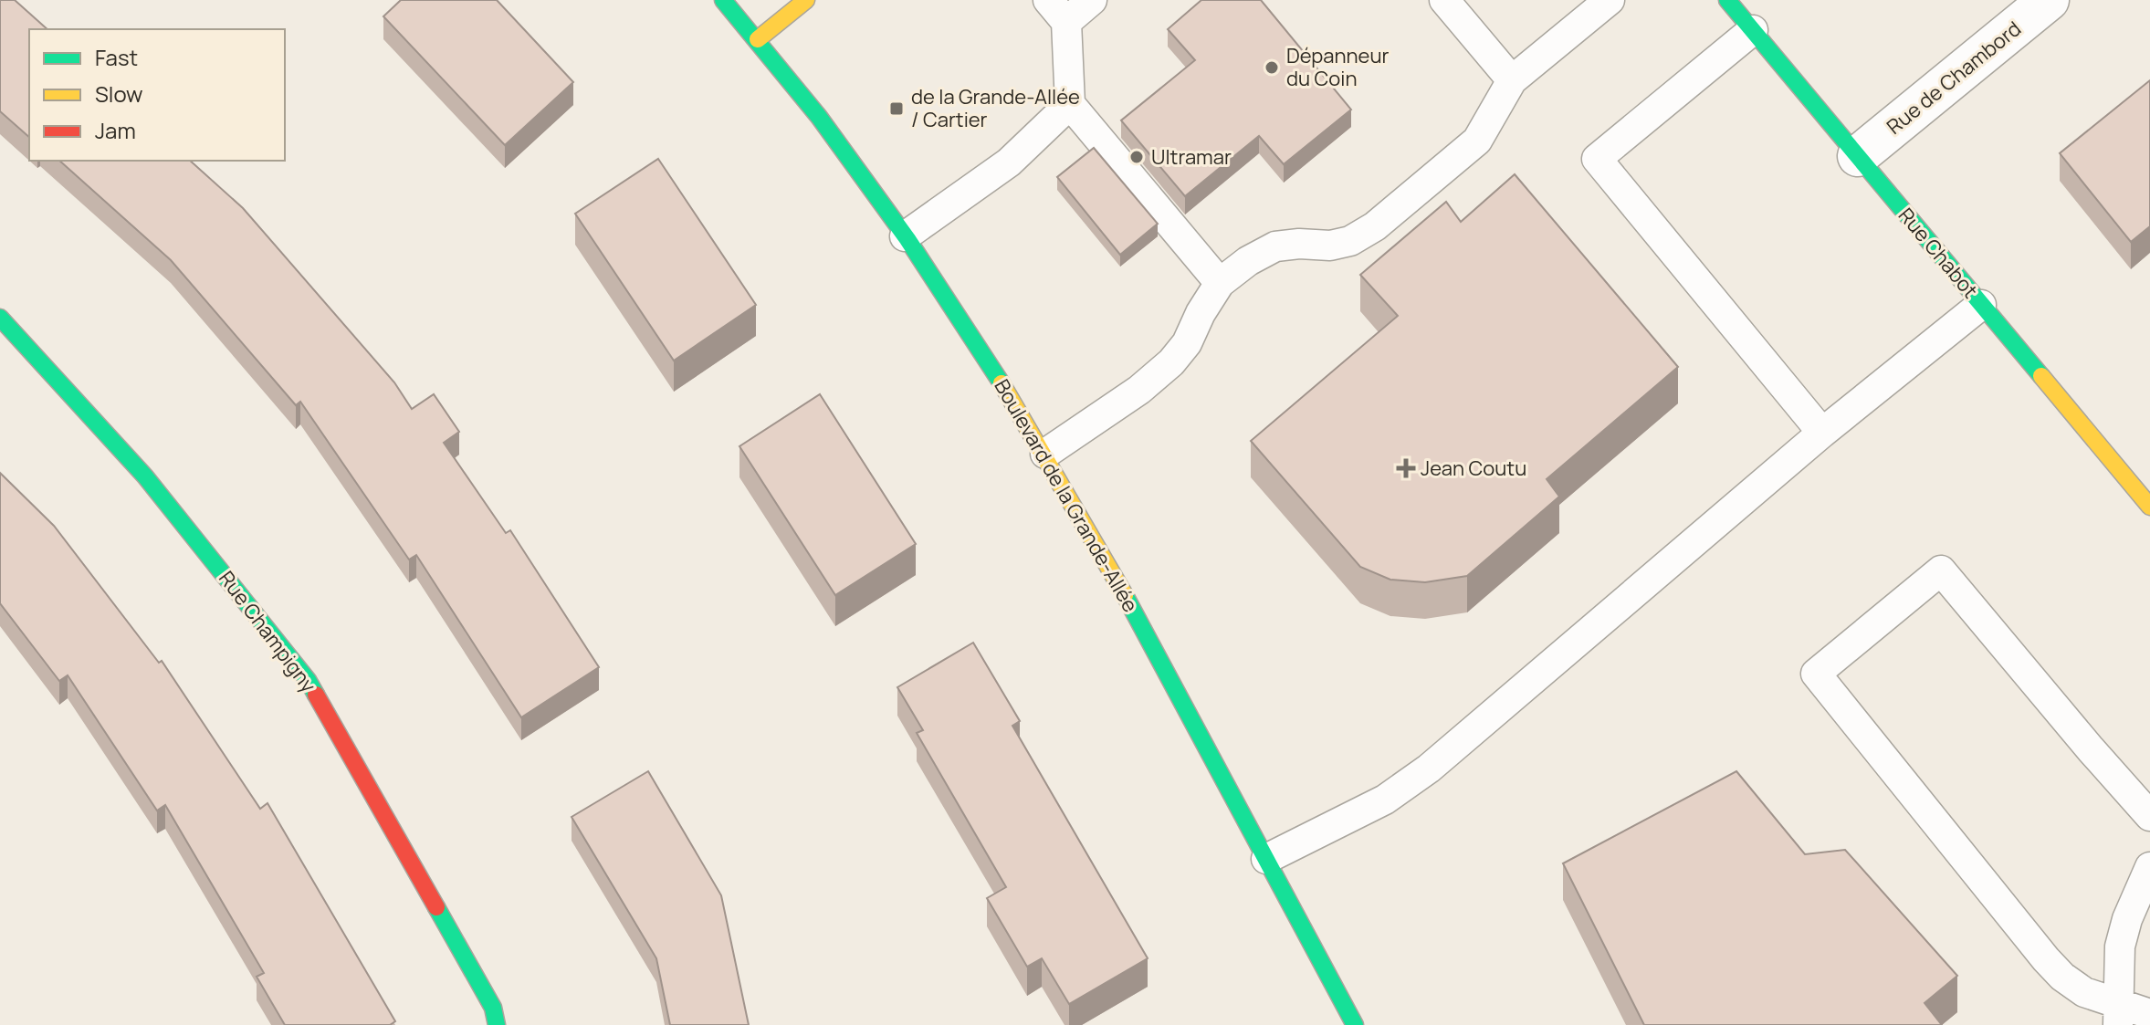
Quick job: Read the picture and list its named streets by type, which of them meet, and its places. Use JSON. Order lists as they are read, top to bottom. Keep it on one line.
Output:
{"streets":{"street":["Rue de Chambord","Rue Chabot","Boulevard de la Grande-Allée","Rue Champigny"]},"crossings":[["Rue de Chambord","Rue Chabot"]],"places":{"other":["Dépanneur du Coin","Ultramar"],"transit":["de la Grande-Allée / Cartier"],"health":["Jean Coutu"]},"legend":["Fast","Slow","Jam"]}
